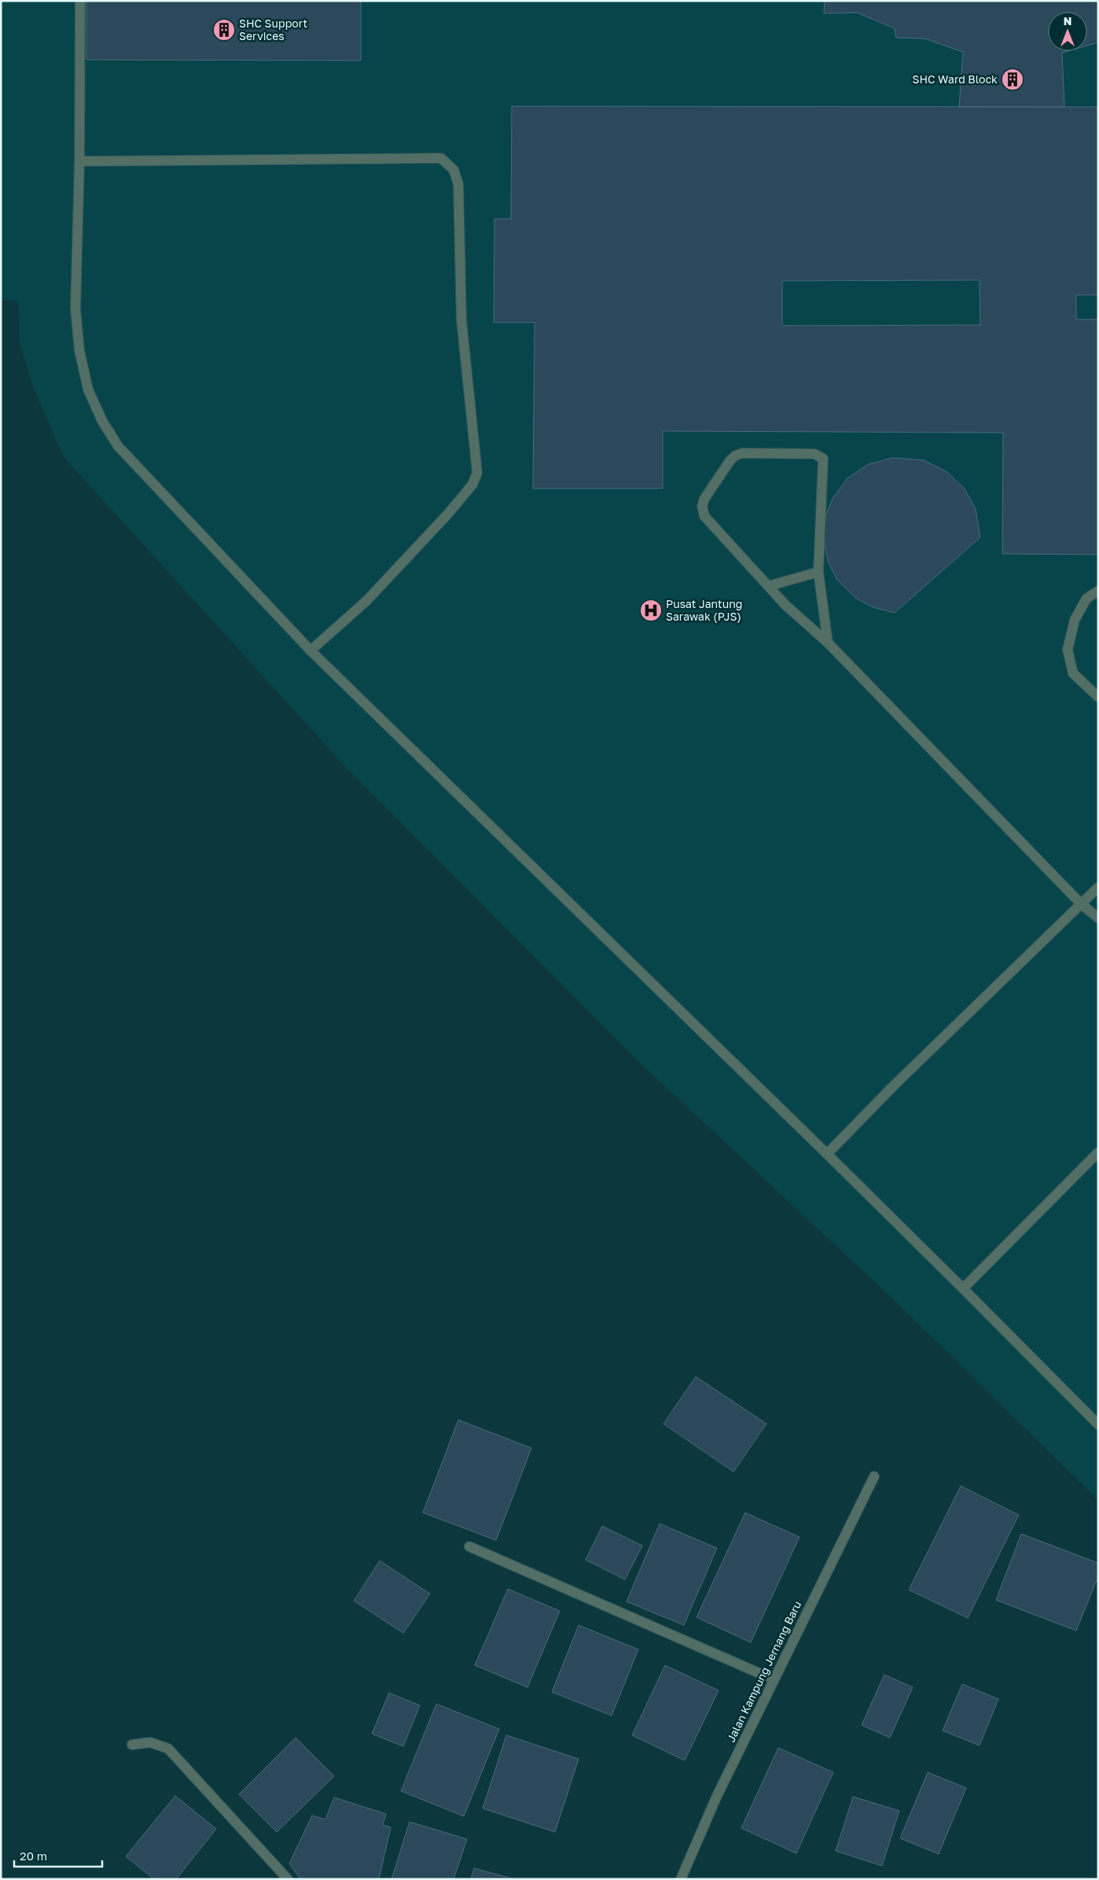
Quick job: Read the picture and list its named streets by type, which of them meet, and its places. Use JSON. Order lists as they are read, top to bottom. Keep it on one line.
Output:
{"streets":{"street":["Jalan Kampung Jernang Baru"]},"places":{"building":["SHC Support Services","SHC Ward Block"],"hospital":["Pusat Jantung Sarawak (PJS)"]},"scale_bar":"20 m","north":"top"}
